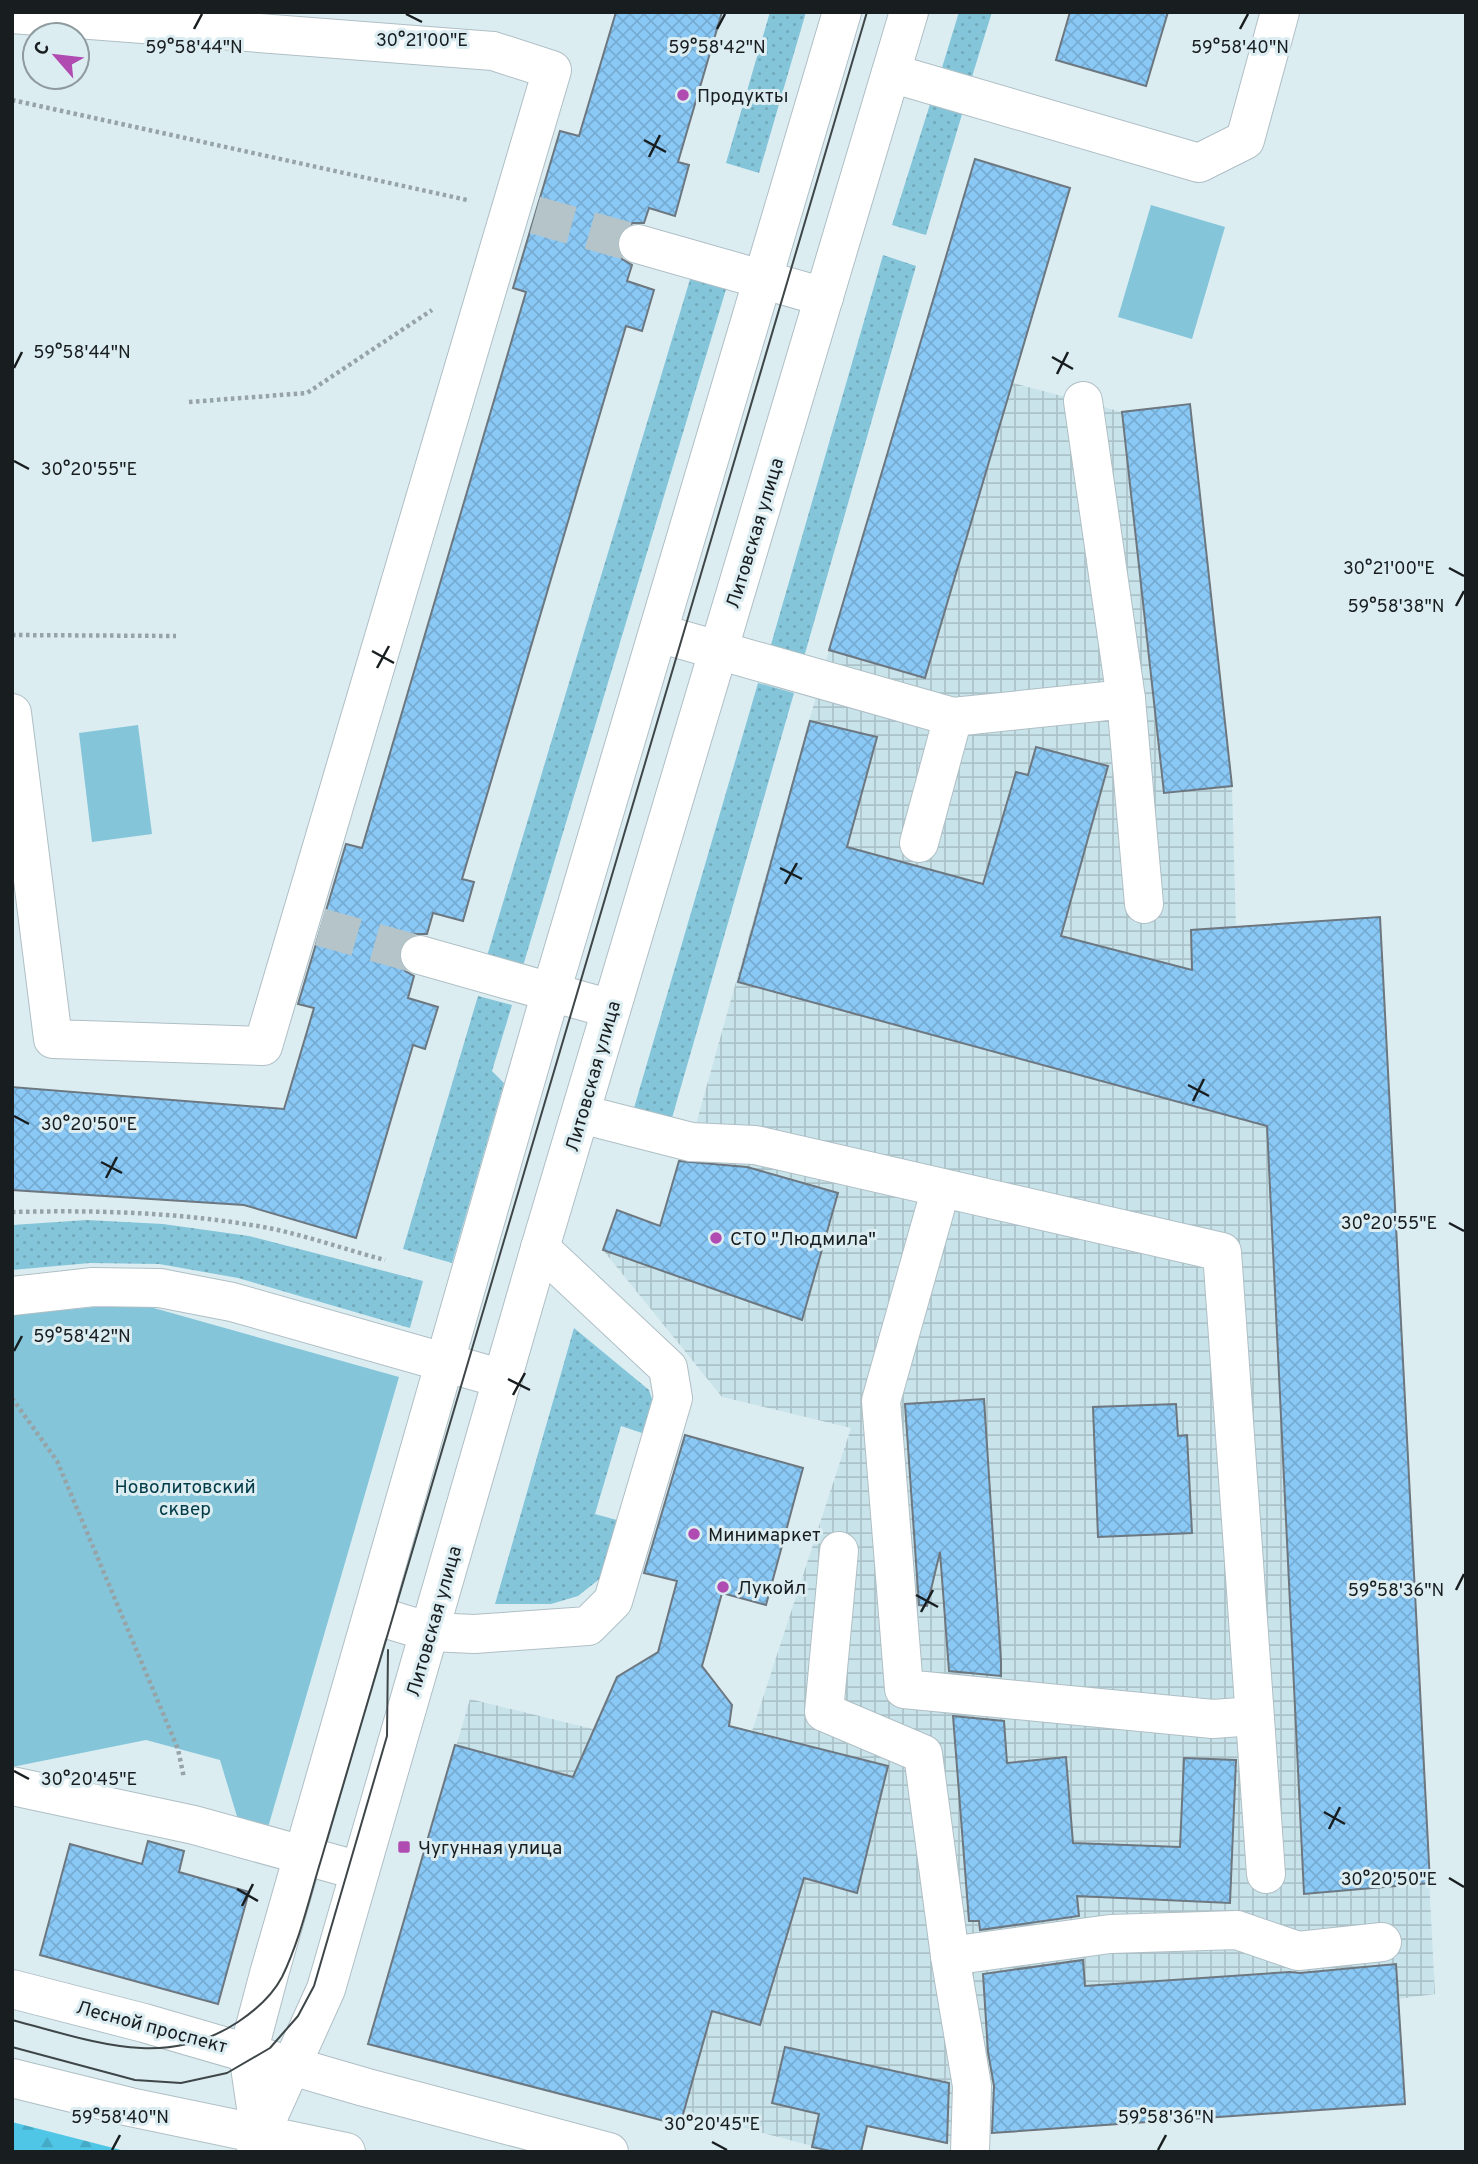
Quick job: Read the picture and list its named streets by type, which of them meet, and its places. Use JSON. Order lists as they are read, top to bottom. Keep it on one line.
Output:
{"streets":{"street":["Литовская улица","Лесной проспект"]},"crossings":[["Литовская улица","Лесной проспект"]],"parks":["Новолитовский сквер"],"places":{"other":["Продукты","СТО \"Людмила\"","Минимаркет","Лукойл"],"transit":["Чугунная улица"]},"north":"top left","coordinates":["30°21'00\"E","59°58'44\"N","59°58'42\"N","59°58'40\"N","30°20'55\"E","59°58'38\"N","30°20'50\"E","59°58'36\"N","30°20'45\"E"]}
